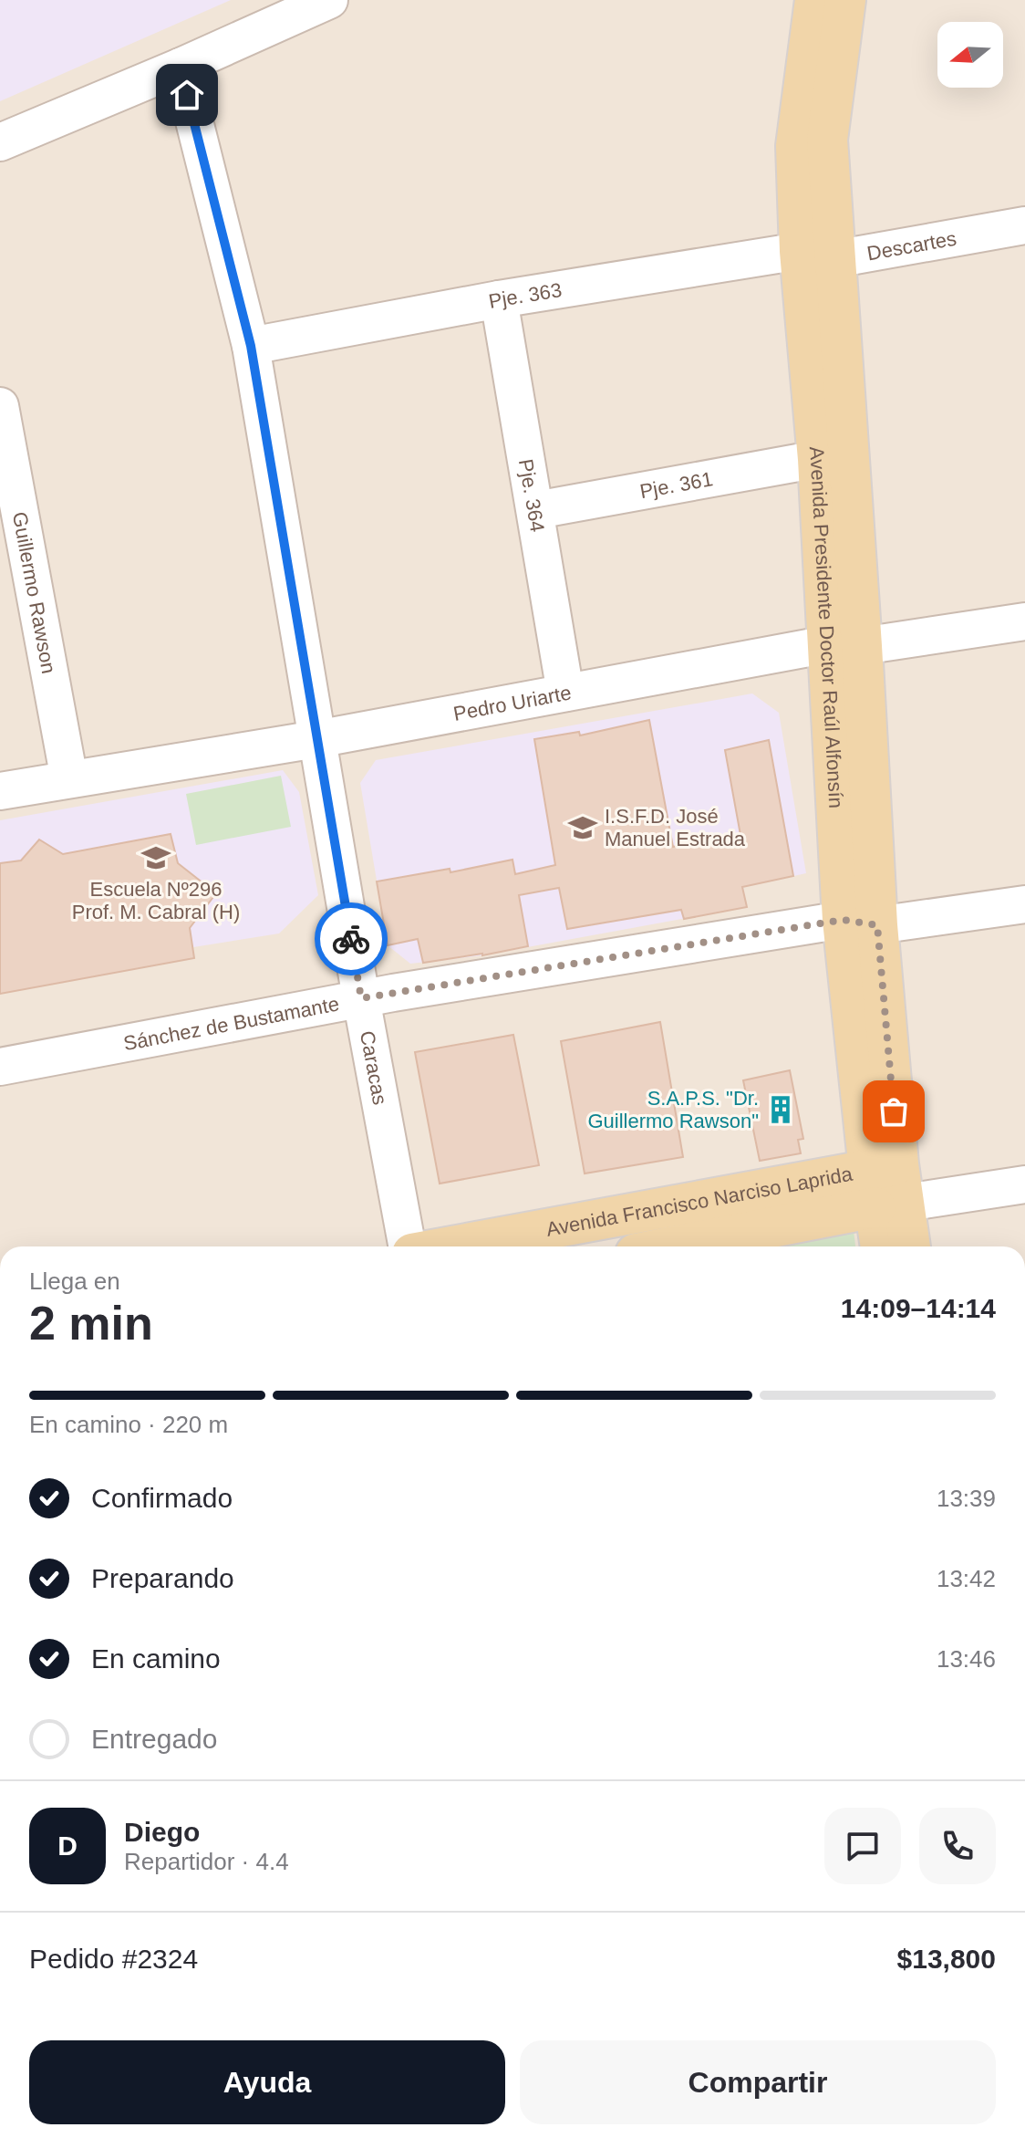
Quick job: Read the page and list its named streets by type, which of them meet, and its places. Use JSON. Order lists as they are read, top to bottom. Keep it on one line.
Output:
{"streets":{"main road":["Avenida Presidente Doctor Raúl Alfonsín","Avenida Francisco Narciso Laprida"],"street":["Descartes","Pje. 363","Pje. 361","Pje. 364","Guillermo Rawson","Pedro Uriarte","Sánchez de Bustamante","Caracas"]},"crossings":[["Descartes","Pje. 363"],["Descartes","Avenida Presidente Doctor Raúl Alfonsín"],["Pje. 363","Pje. 364"],["Pje. 363","Avenida Presidente Doctor Raúl Alfonsín"],["Pje. 363","Caracas"],["Pje. 361","Pje. 364"],["Pje. 361","Avenida Presidente Doctor Raúl Alfonsín"],["Pje. 364","Pedro Uriarte"],["Guillermo Rawson","Pedro Uriarte"],["Avenida Presidente Doctor Raúl Alfonsín","Pedro Uriarte"],["Avenida Presidente Doctor Raúl Alfonsín","Sánchez de Bustamante"],["Avenida Presidente Doctor Raúl Alfonsín","Avenida Francisco Narciso Laprida"],["Pedro Uriarte","Caracas"],["Sánchez de Bustamante","Caracas"]],"places":{"school or university":["I.S.F.D. José Manuel Estrada","Escuela Nº296 Prof. M. Cabral (H)"],"building":["S.A.P.S. \"Dr. Guillermo Rawson\""]},"north":"left","page":{"heading":["2 min","Llega en","14:09–14:14"],"panel":["Diego","Repartidor · 4.4","Pedido #2324","$13,800"],"bar":"En camino · 220 m","list":[["Confirmado","13:39"],["Preparando","13:42"],["En camino","13:46"],"Entregado"],"round":"D","buttons":["Ayuda","Compartir"]}}
